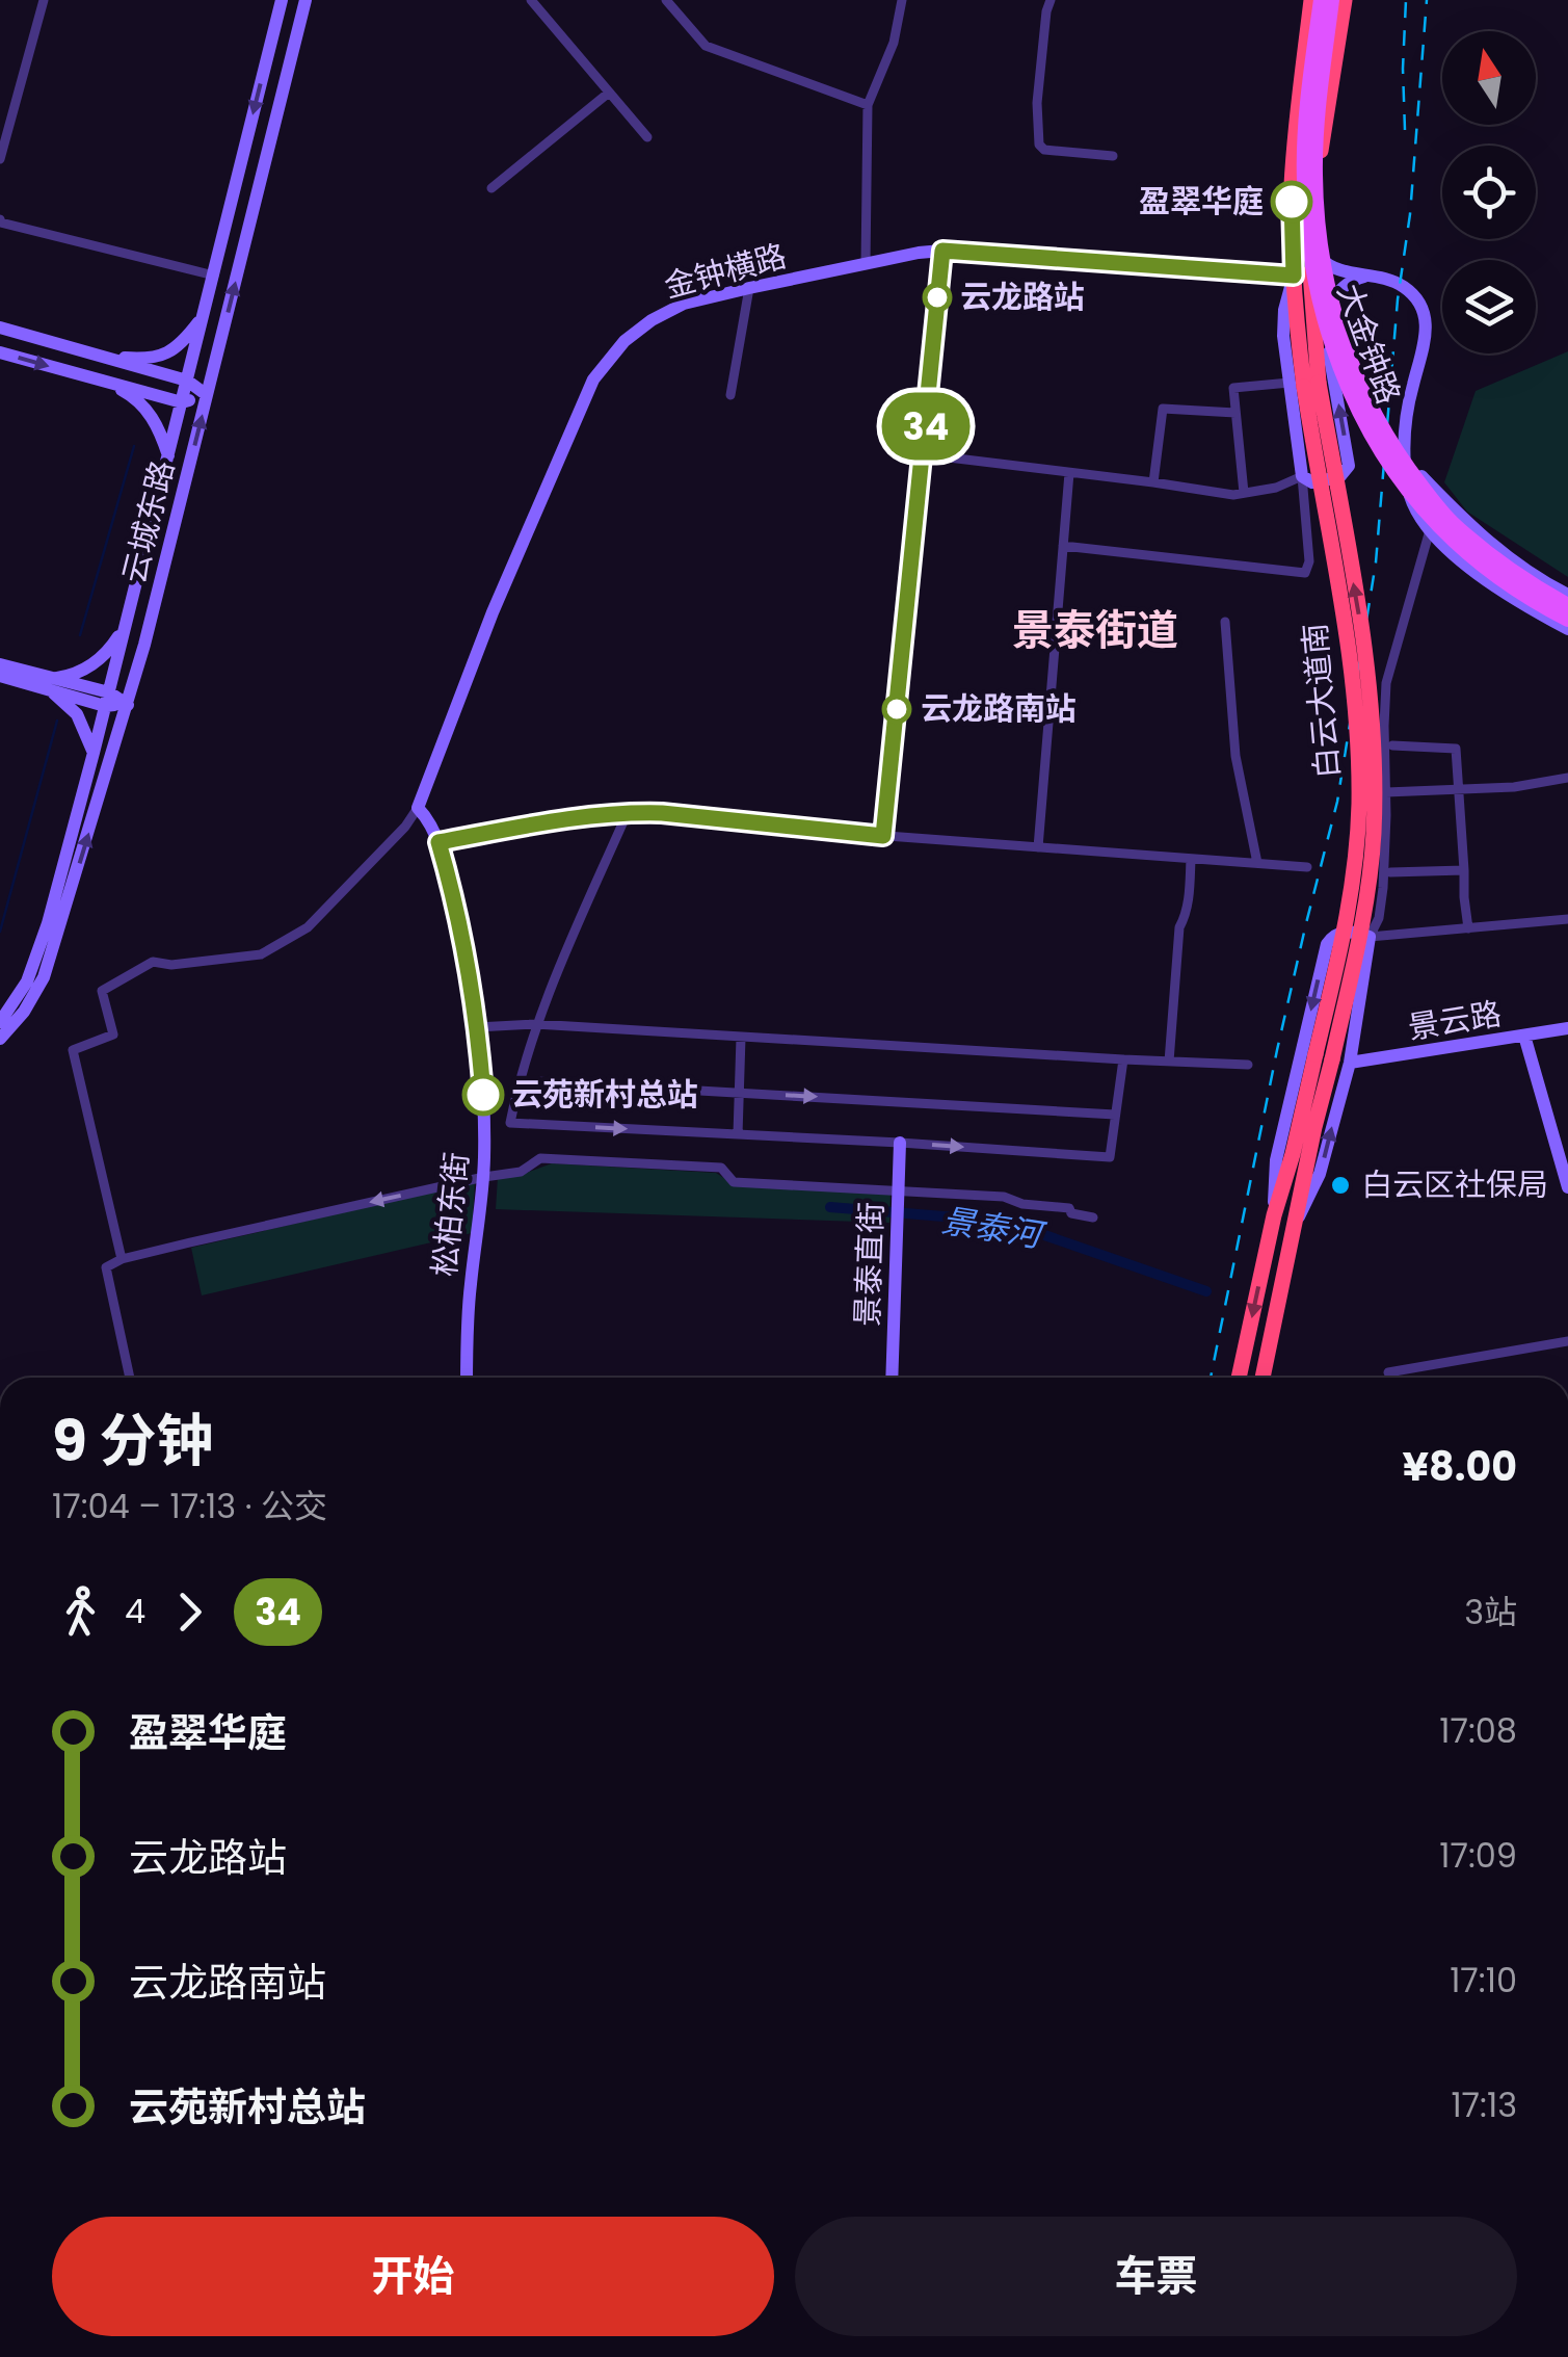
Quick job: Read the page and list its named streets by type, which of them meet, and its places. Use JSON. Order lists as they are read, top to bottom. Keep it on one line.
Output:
{"streets":{"highway":["白云大道南"],"main road":["大金钟路"],"street":["金钟横路","云城东路","景云路","松柏东街","景泰直街"]},"crossings":[["金钟横路","白云大道南"],["金钟横路","松柏东街"],["白云大道南","景云路"]],"districts":["景泰街道"],"water":["景泰河"],"places":["盈翠华庭","云龙路站","云龙路南站","云苑新村总站","白云区社保局"],"lines":["bus line 34"],"north":"top","page":{"on_map":"34","heading":["9 分钟","17:04 – 17:13 · 公交","¥8.00"],"legs":["4","34","3站"],"list":[{"name":"盈翠华庭","value":"17:08"},{"name":"云龙路站","value":"17:09"},{"name":"云龙路南站","value":"17:10"},{"name":"云苑新村总站","value":"17:13"}],"buttons":["开始","车票"]}}
